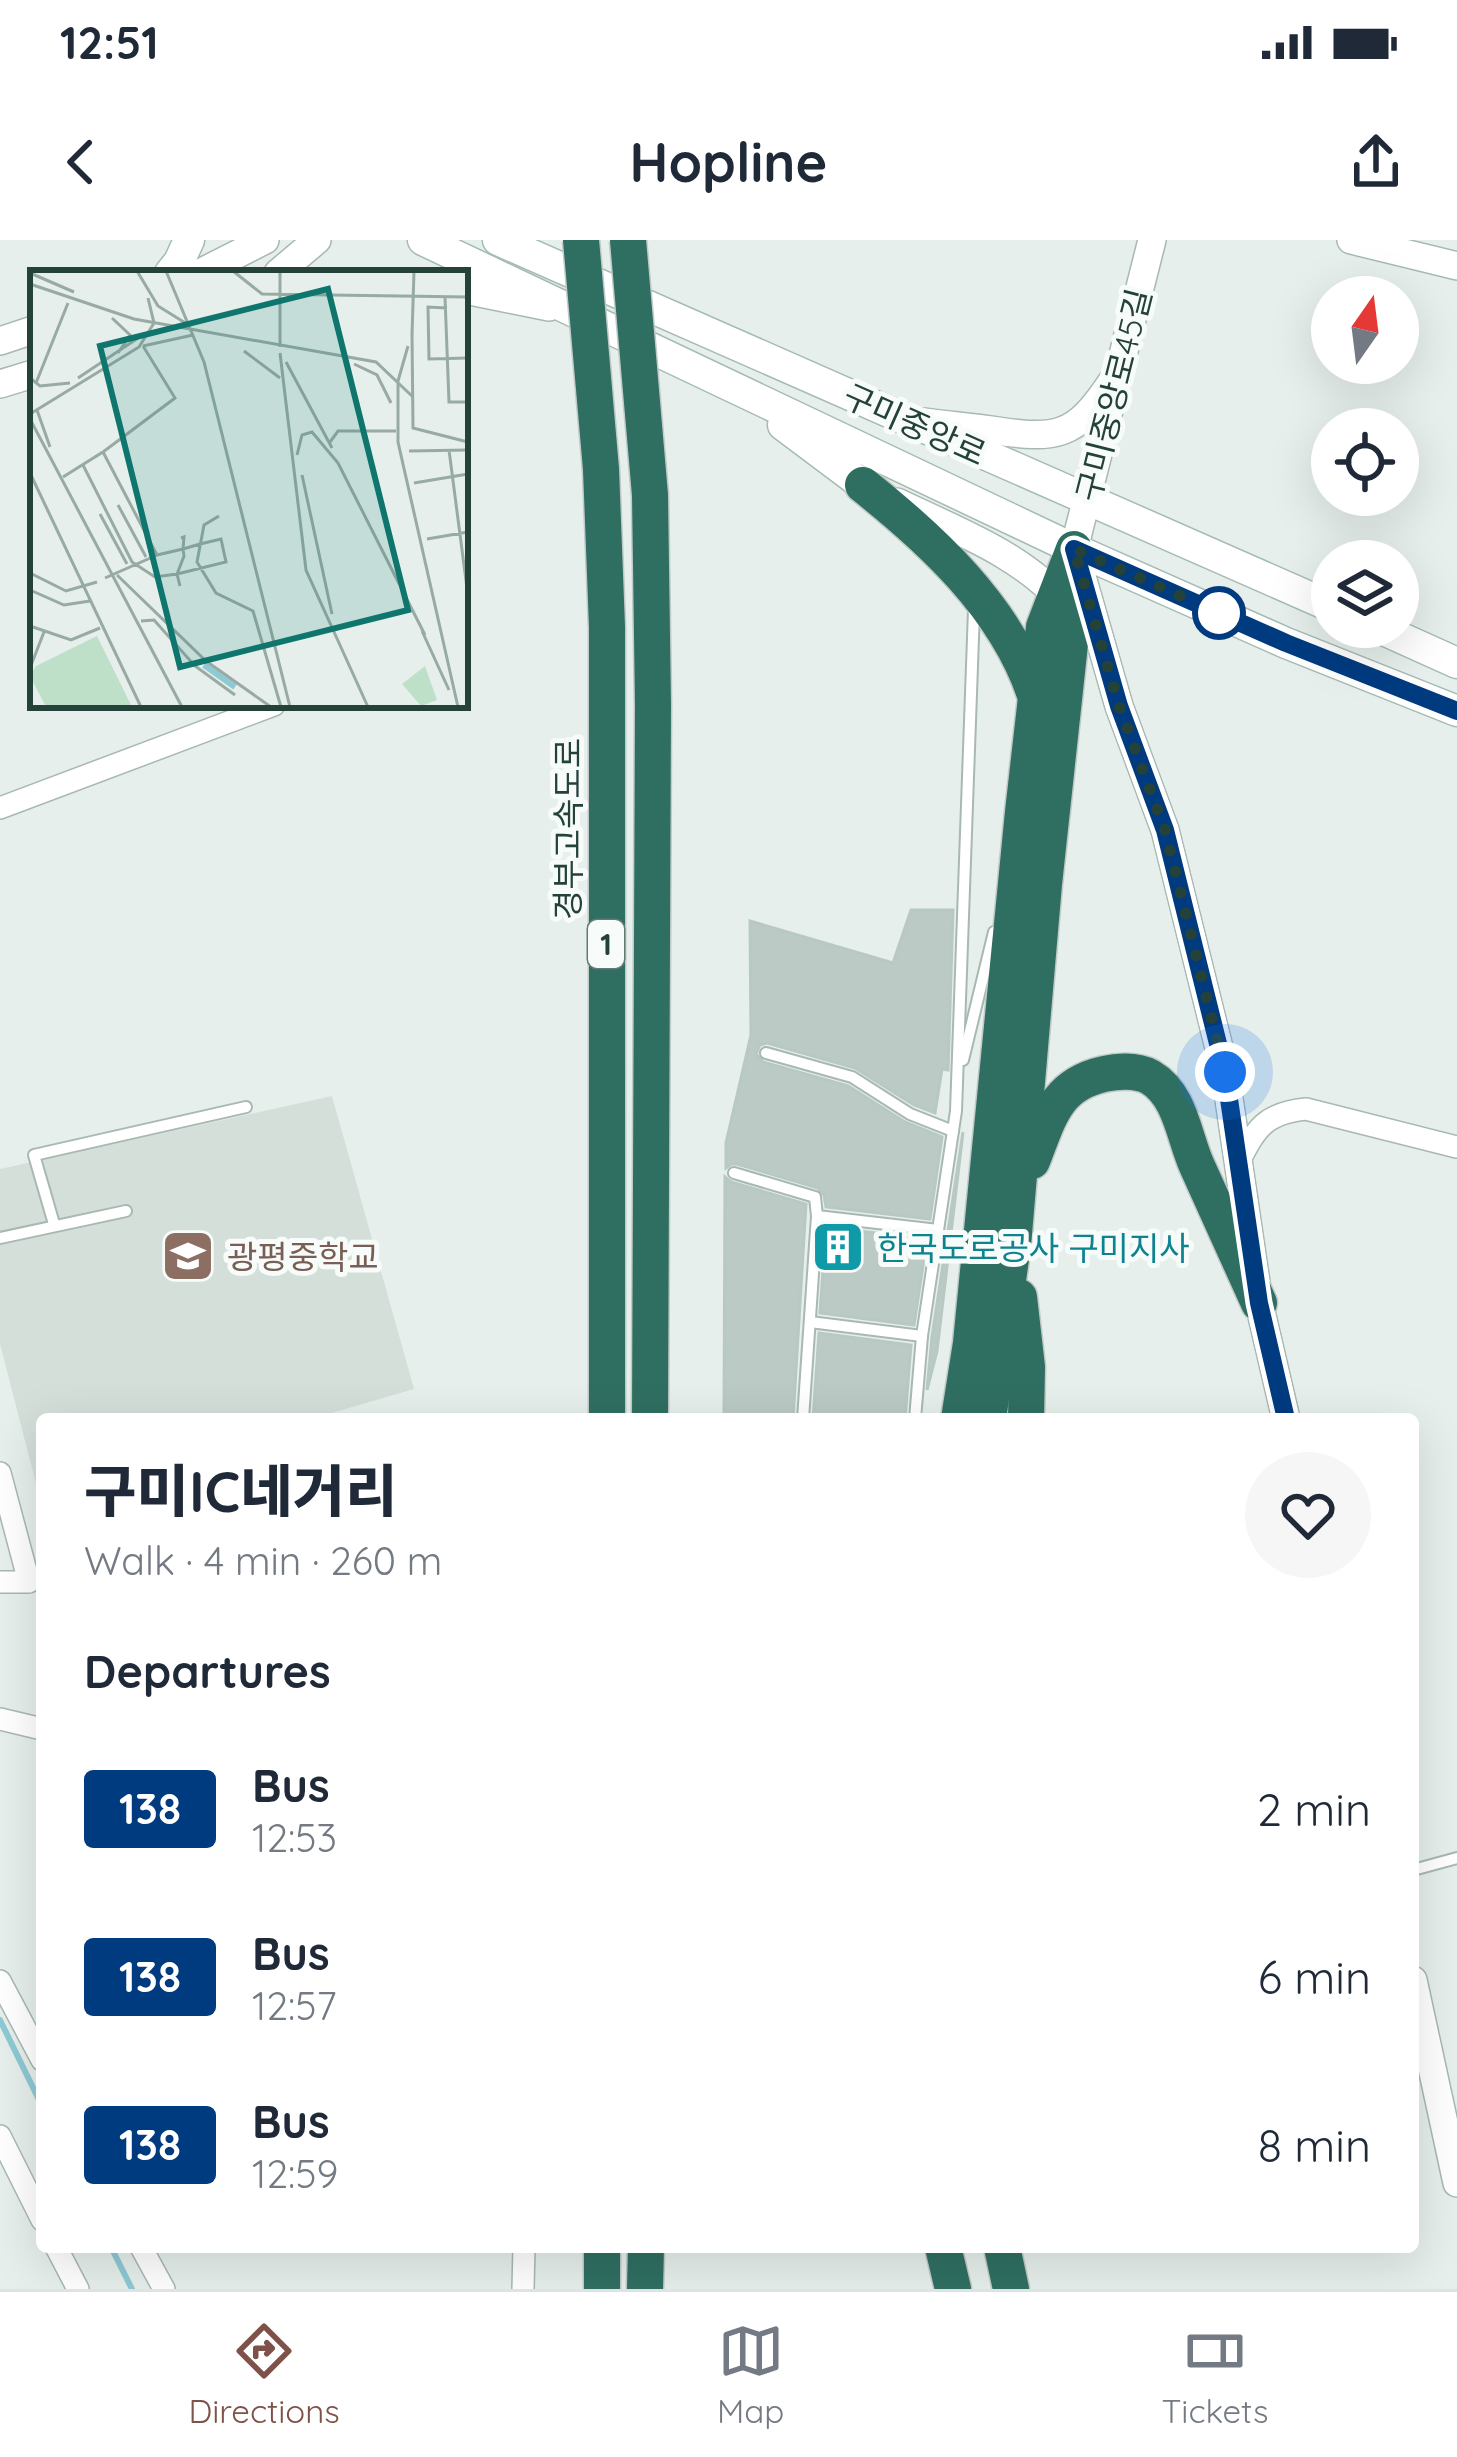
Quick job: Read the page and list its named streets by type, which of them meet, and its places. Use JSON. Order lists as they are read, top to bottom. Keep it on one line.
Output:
{"streets":{"highway":["경부고속도로","1"],"main road":["구미중앙로"],"street":["구미중앙로45길"]},"crossings":[["구미중앙로45길","구미중앙로"]],"places":{"building":["한국도로공사 구미지사"],"school or university":["광평중학교"]},"lines":["bus line 138"],"north":"top","page":{"status":"12:51","header":"Hopline","heading":[["구미IC네거리","Walk · 4 min · 260 m"],"Departures"],"list":[{"mark":"138","name":"Bus","note":"12:53","value":"2 min"},{"mark":"138","name":"Bus","note":"12:57","value":"6 min"},{"mark":"138","name":"Bus","note":"12:59","value":"8 min"}],"tabs":["Directions","Map","Tickets"]}}
